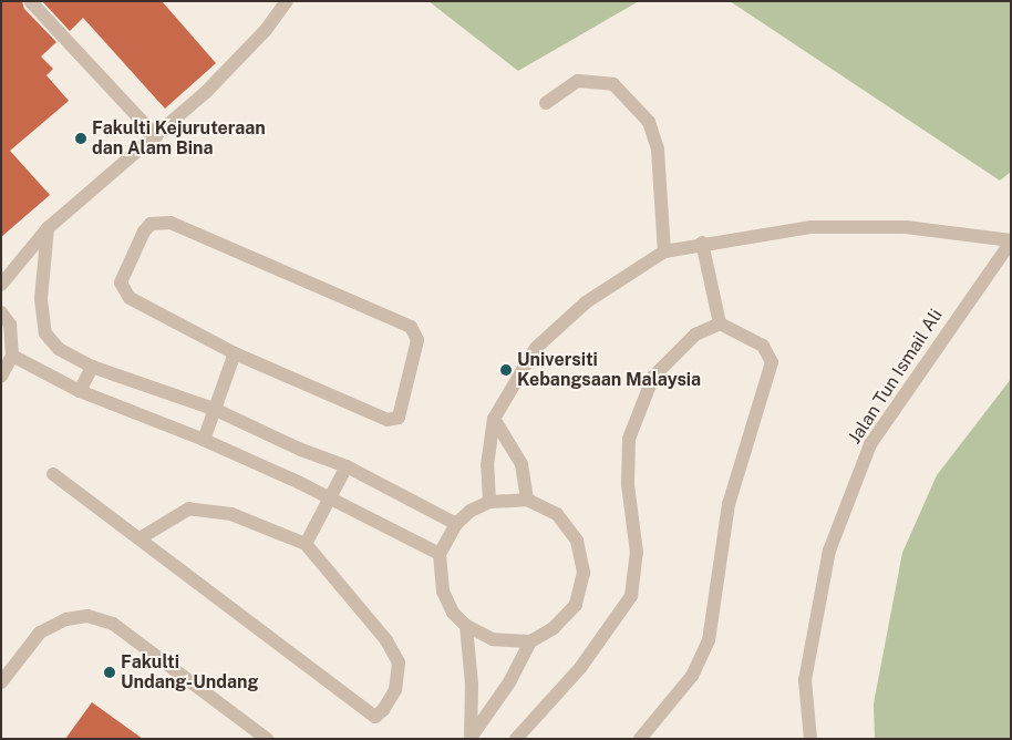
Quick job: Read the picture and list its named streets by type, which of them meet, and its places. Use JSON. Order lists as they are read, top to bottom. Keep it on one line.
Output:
{"streets":{"street":["Jalan Tun Ismail Ali"]},"places":["Fakulti Kejuruteraan dan Alam Bina","Universiti Kebangsaan Malaysia","Fakulti Undang-Undang"]}
